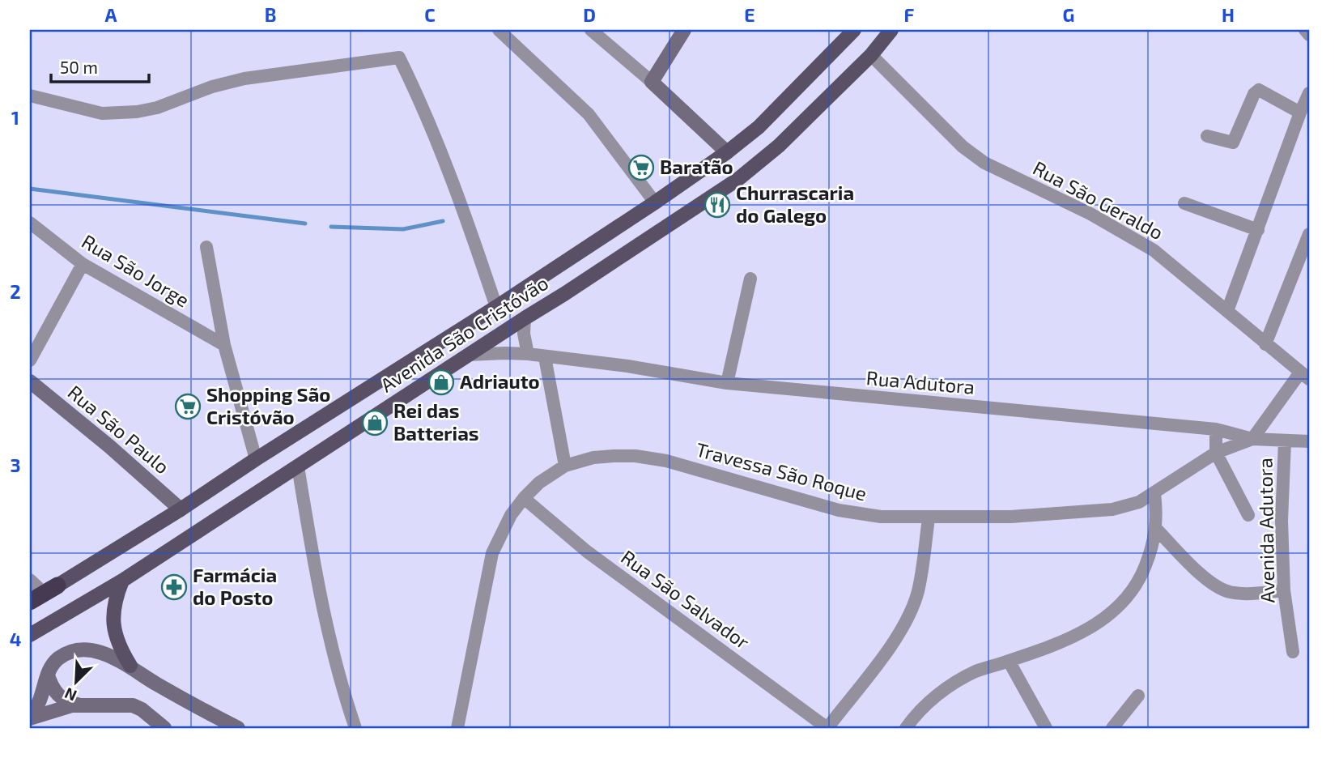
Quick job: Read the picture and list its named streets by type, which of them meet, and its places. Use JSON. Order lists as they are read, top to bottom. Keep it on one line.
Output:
{"streets":{"main road":["Avenida São Cristóvão","Rua São Paulo"],"street":["Rua São Geraldo","Rua São Jorge","Rua Adutora","Travessa São Roque","Avenida Adutora","Rua São Salvador"]},"crossings":[["Rua São Geraldo","Avenida São Cristóvão"],["Rua São Jorge","Avenida São Cristóvão"],["Avenida São Cristóvão","Rua Adutora"],["Avenida São Cristóvão","Rua São Paulo"],["Rua Adutora","Travessa São Roque"],["Rua Adutora","Avenida Adutora"],["Travessa São Roque","Rua São Salvador"]],"places":{"supermarket":["Baratão","Shopping São Cristóvão"],"restaurant":["Churrascaria do Galego"],"shop":["Adriauto","Rei das Batterias"],"pharmacy":["Farmácia do Posto"]},"scale_bar":"50 m","north":"bottom left","grid":{"columns":["A","B","C","D","E","F","G","H"],"rows":["1","2","3","4"]}}
